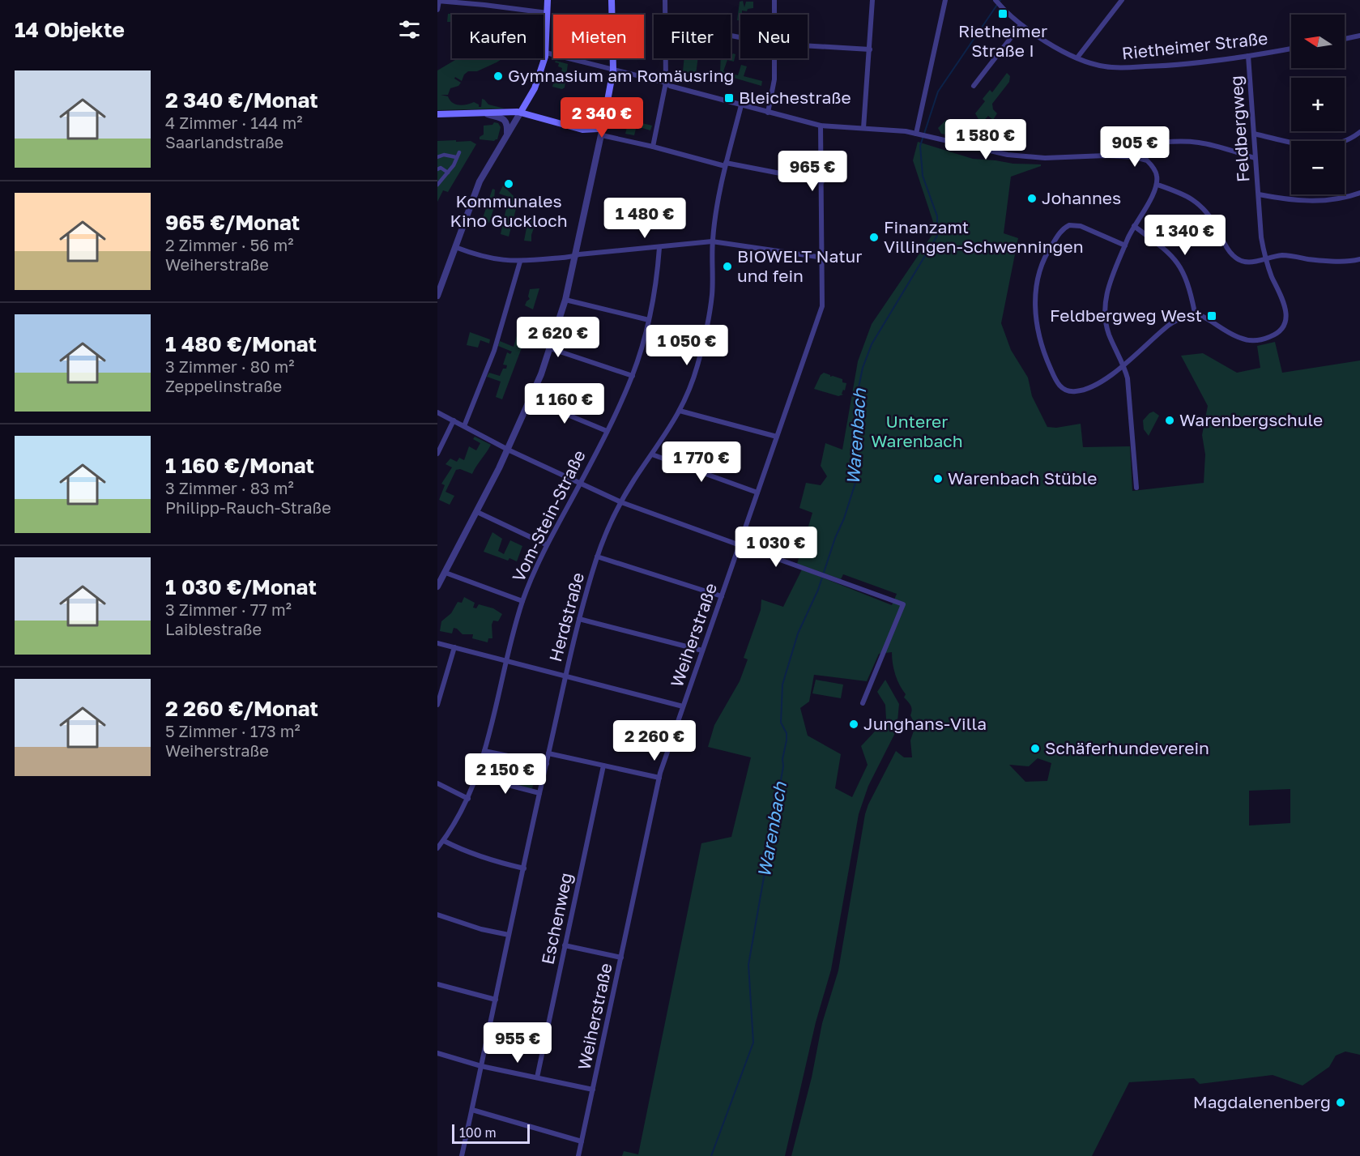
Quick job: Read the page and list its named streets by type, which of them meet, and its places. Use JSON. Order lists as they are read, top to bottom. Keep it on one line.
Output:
{"streets":{"street":["Rietheimer Straße","Feldbergweg","Vom-Stein-Straße","Herdstraße","Weiherstraße","Eschenweg"]},"crossings":[["Rietheimer Straße","Feldbergweg"]],"water":["Warenbach"],"parks":["Unterer Warenbach"],"places":{"transit":["Rietheimer Straße I","Bleichestraße","Feldbergweg West"],"other":["Gymnasium am Romäusring","Kommunales Kino Guckloch","Johannes","Finanzamt Villingen-Schwenningen","BIOWELT Natur und fein","Warenbergschule","Warenbach Stüble","Junghans-Villa","Schäferhundeverein","Magdalenenberg"]},"scale_bar":"100 m","north":"left","page":{"heading":"14 Objekte","map_buttons":["+","−"],"chip":["Kaufen","Mieten","Filter","Neu"],"list":[{"name":"2 340 €/Monat","note":"4 Zimmer · 144 m² · Saarlandstraße"},{"name":"965 €/Monat","note":"2 Zimmer · 56 m² · Weiherstraße"},{"name":"1 480 €/Monat","note":"3 Zimmer · 80 m² · Zeppelinstraße"},{"name":"1 160 €/Monat","note":"3 Zimmer · 83 m² · Philipp-Rauch-Straße"},{"name":"1 030 €/Monat","note":"3 Zimmer · 77 m² · Laiblestraße"},{"name":"2 260 €/Monat","note":"5 Zimmer · 173 m² · Weiherstraße"}],"price":["2 340 €","1 580 €","905 €","965 €","1 480 €","1 340 €","2 620 €","1 050 €","1 160 €","1 770 €","1 030 €","2 260 €","2 150 €","955 €"],"scale":"100 m"}}
